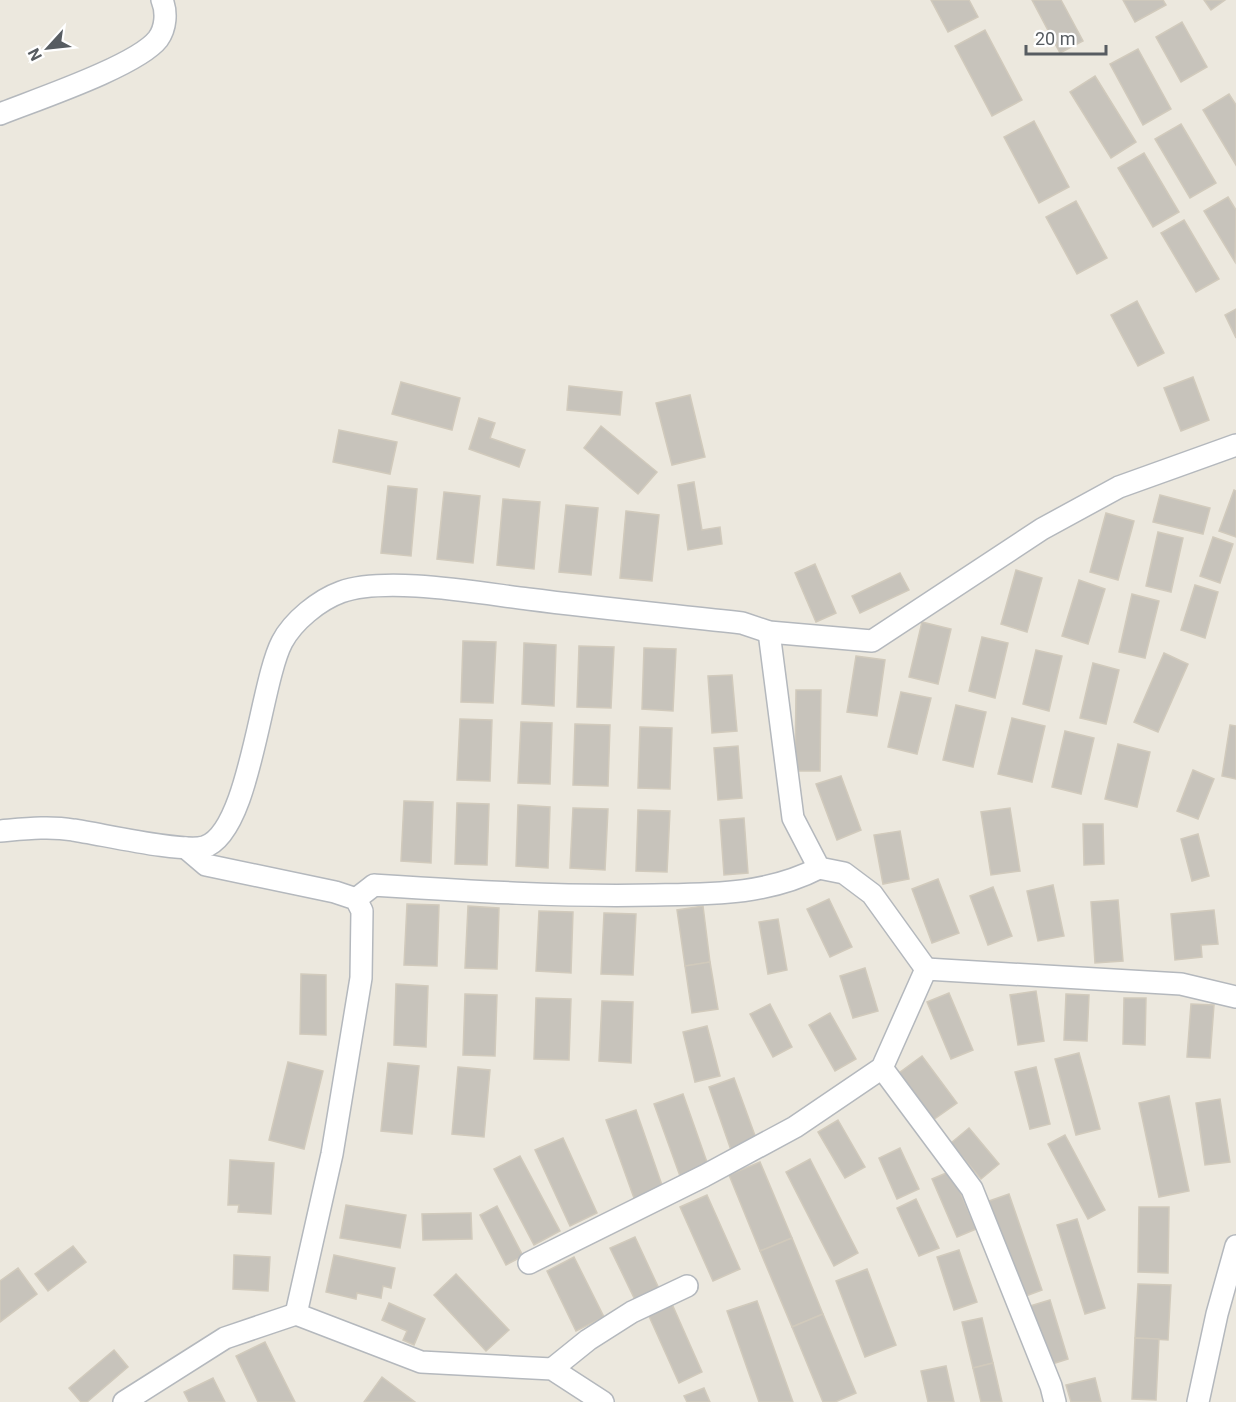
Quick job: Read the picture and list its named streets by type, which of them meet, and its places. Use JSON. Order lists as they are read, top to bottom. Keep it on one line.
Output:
{"scale_bar":"20 m","north":"bottom left"}
